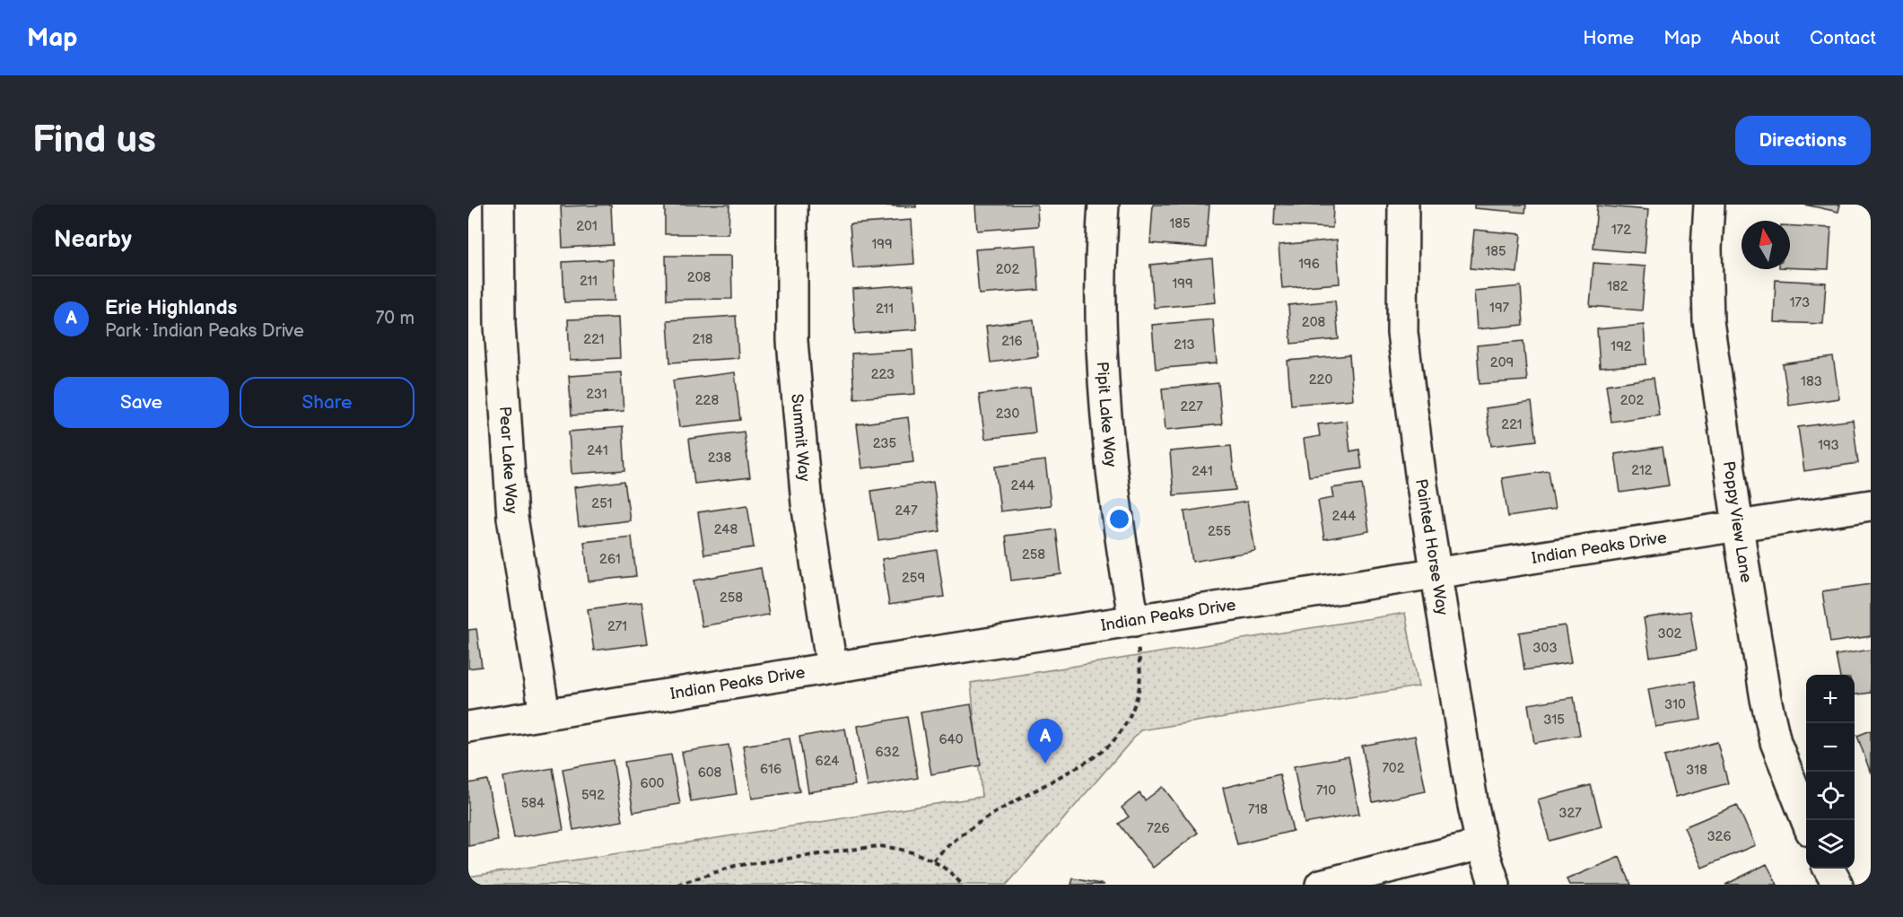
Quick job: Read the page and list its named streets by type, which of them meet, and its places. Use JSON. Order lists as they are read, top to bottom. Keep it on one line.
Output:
{"streets":{"street":["Pipit Lake Way","Summit Way","Pear Lake Way","Poppy View Lane","Painted Horse Way","Indian Peaks Drive"]},"crossings":[["Pipit Lake Way","Indian Peaks Drive"],["Summit Way","Indian Peaks Drive"],["Pear Lake Way","Indian Peaks Drive"],["Poppy View Lane","Indian Peaks Drive"],["Painted Horse Way","Indian Peaks Drive"]],"house_numbers":["185","201","172","199","185","196","202","208","211","199","182","173","197","211","208","221","218","216","213","192","209","223","220","183","231","228","202","227","230","221","235","193","241","238","212","241","244","251","247","244","248","255","258","261","259","258","271","302","303","310","315","640","632","624","702","616","318","608","600","710","592","584","718","327","726","326"],"north":"top","page":{"header":"Map","nav":["Home","Map","About","Contact"],"buttons":["Directions",["Save","Share"]],"title":"Find us","heading":"Nearby","list":[{"mark":"A","name":"Erie Highlands","note":"Park · Indian Peaks Drive","value":"70 m"}],"map_buttons":["+","−"],"pins":"A"}}
